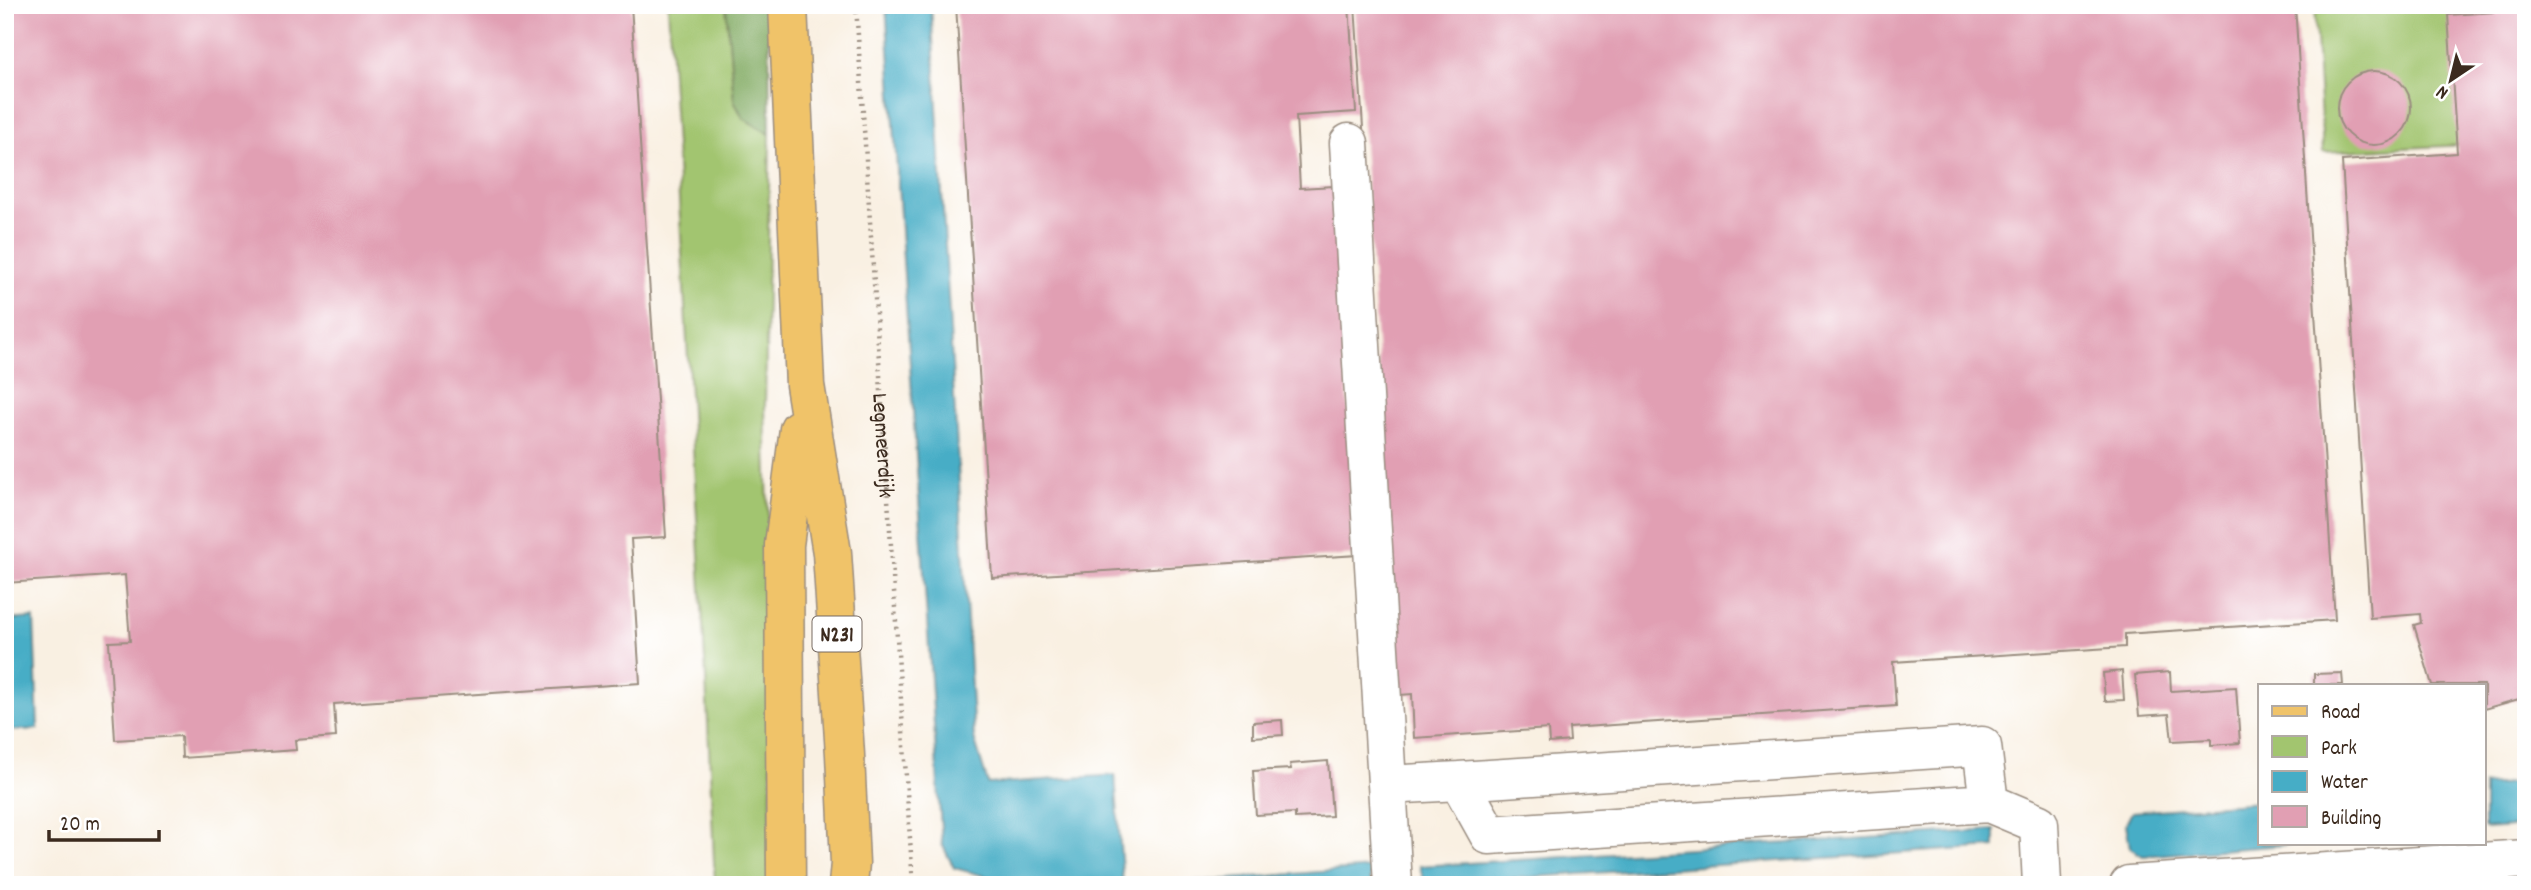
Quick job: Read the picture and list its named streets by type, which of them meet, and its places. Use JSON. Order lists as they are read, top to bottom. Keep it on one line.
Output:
{"streets":{"main road":["N231"],"path":["Legmeerdijk"]},"legend":["Road","Park","Water","Building"],"scale_bar":"20 m","north":"bottom left"}
